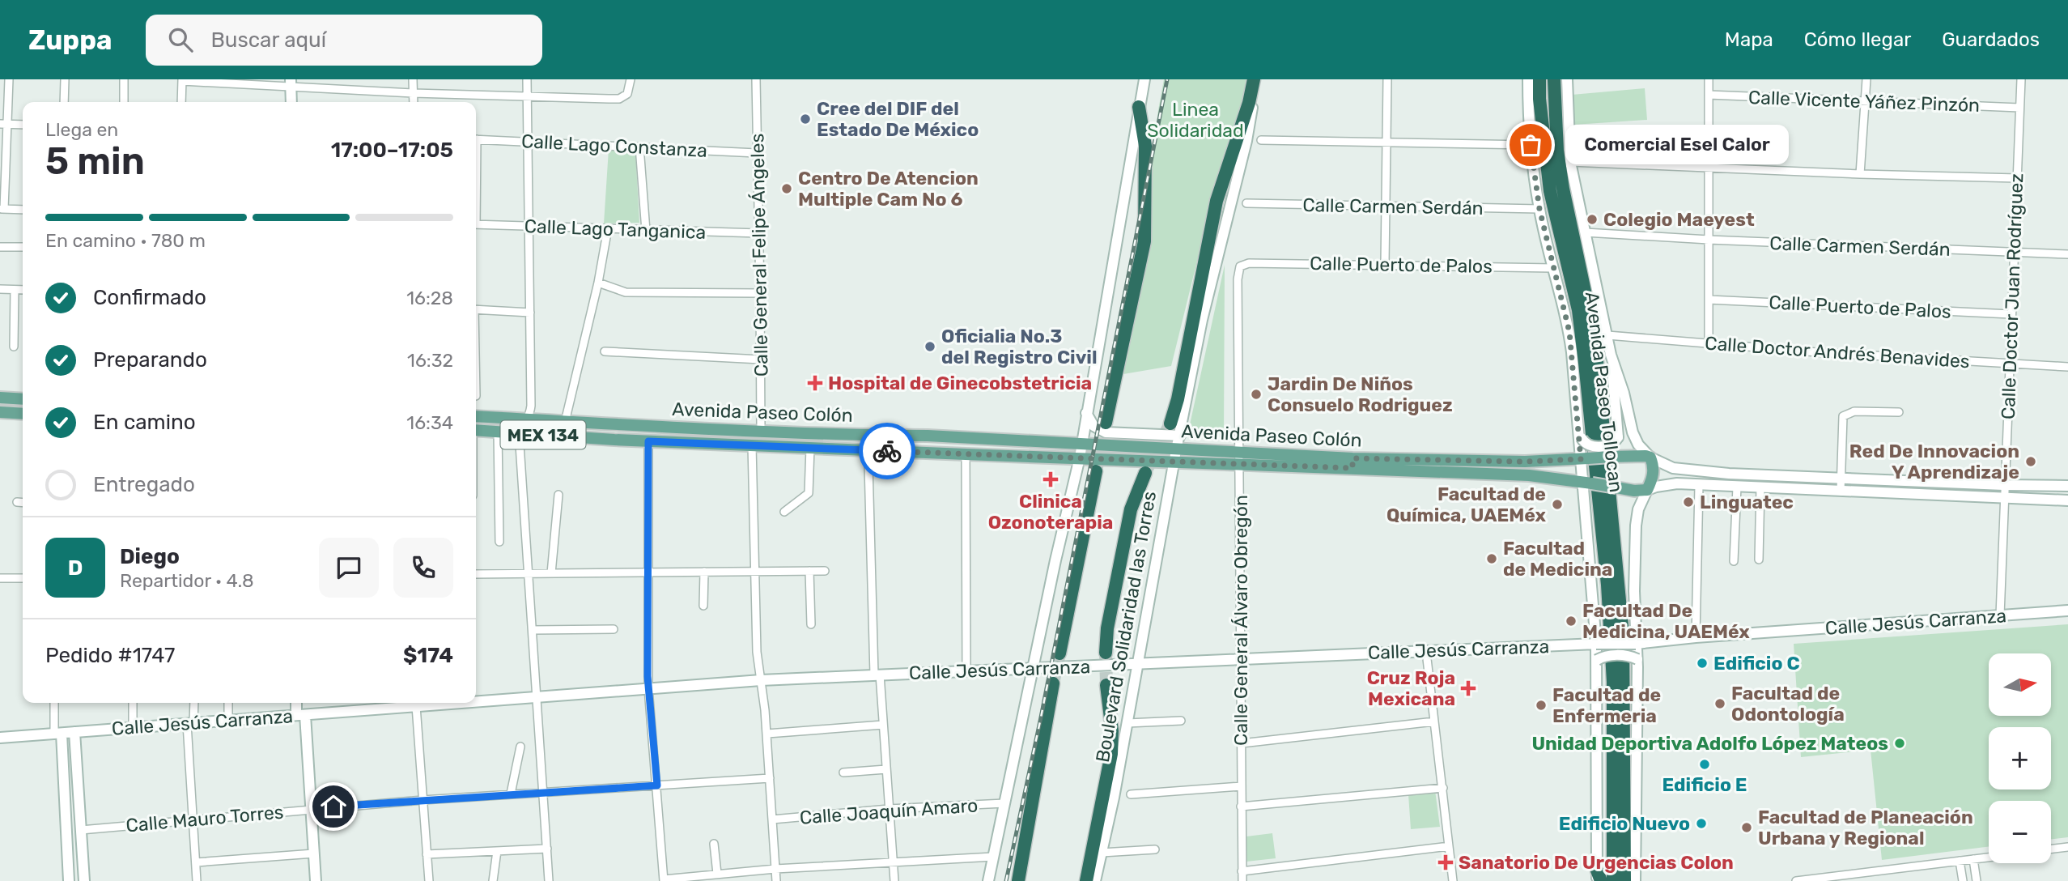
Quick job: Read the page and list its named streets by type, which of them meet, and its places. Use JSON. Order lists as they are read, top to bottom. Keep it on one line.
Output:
{"streets":{"highway":["Avenida Paseo Tollocan","Boulevard Solidaridad las Torres"],"main road":["Avenida Paseo Colón","MEX 134","Calle Jesús Carranza"],"street":["Calle Vicente Yáñez Pinzón","Calle Lago Constanza","Calle Carmen Serdán","Calle Lago Tanganica","Calle General Felipe Ángeles","Calle Puerto de Palos","Calle Doctor Juan Rodríguez","Calle Doctor Andrés Benavides","Calle General Álvaro Obregón","Calle Joaquín Amaro","Calle Mauro Torres"]},"crossings":[["Calle Vicente Yáñez Pinzón","Calle Doctor Juan Rodríguez"],["Calle Lago Constanza","Calle General Felipe Ángeles"],["Calle Carmen Serdán","Calle Doctor Juan Rodríguez"],["Calle Carmen Serdán","Avenida Paseo Tollocan"],["Calle Lago Tanganica","Calle General Felipe Ángeles"],["Calle General Felipe Ángeles","Avenida Paseo Colón"],["Calle Puerto de Palos","Calle Doctor Juan Rodríguez"],["Calle Puerto de Palos","Avenida Paseo Tollocan"],["Calle Puerto de Palos","Calle General Álvaro Obregón"],["Calle Doctor Juan Rodríguez","Calle Doctor Andrés Benavides"],["Calle Doctor Juan Rodríguez","Avenida Paseo Colón"],["Calle Doctor Juan Rodríguez","Calle Jesús Carranza"],["Calle Doctor Andrés Benavides","Avenida Paseo Tollocan"],["Avenida Paseo Tollocan","Avenida Paseo Colón"],["Avenida Paseo Tollocan","Calle Jesús Carranza"],["Avenida Paseo Colón","Calle General Álvaro Obregón"],["Avenida Paseo Colón","Boulevard Solidaridad las Torres"],["Calle General Álvaro Obregón","Calle Jesús Carranza"],["Calle Jesús Carranza","Boulevard Solidaridad las Torres"]],"parks":["Linea Solidaridad"],"places":{"other":["Cree del DIF del Estado De México","Comercial Esel Calor","Centro De Atencion Multiple Cam No 6","Colegio Maeyest","Oficialia No.3 del Registro Civil","Jardin De Niños Consuelo Rodriguez","Red De Innovacion Y Aprendizaje","Linguatec","Facultad de Química, UAEMéx","Facultad de Medicina","Facultad De Medicina, UAEMéx","Edificio C","Facultad de Odontología","Facultad de Enfermeria","Unidad Deportiva Adolfo López Mateos","Edificio E","Edificio Nuevo","Facultad de Planeación Urbana y Regional"],"health":["Hospital de Ginecobstetricia","Clinica Ozonoterapia","Cruz Roja Mexicana","Sanatorio De Urgencias Colon"]},"north":"right","page":{"header":"Zuppa","search":"Buscar aquí","nav":["Mapa","Cómo llegar","Guardados"],"heading":["5 min","Llega en","17:00–17:05"],"panel":["Diego","Repartidor · 4.8","Pedido #1747","$174"],"bubble":"Comercial Esel Calor","bar":"En camino · 780 m","list":[["Confirmado","16:28"],["Preparando","16:32"],["En camino","16:34"],"Entregado"],"round":"D","map_buttons":["+","−"]}}
